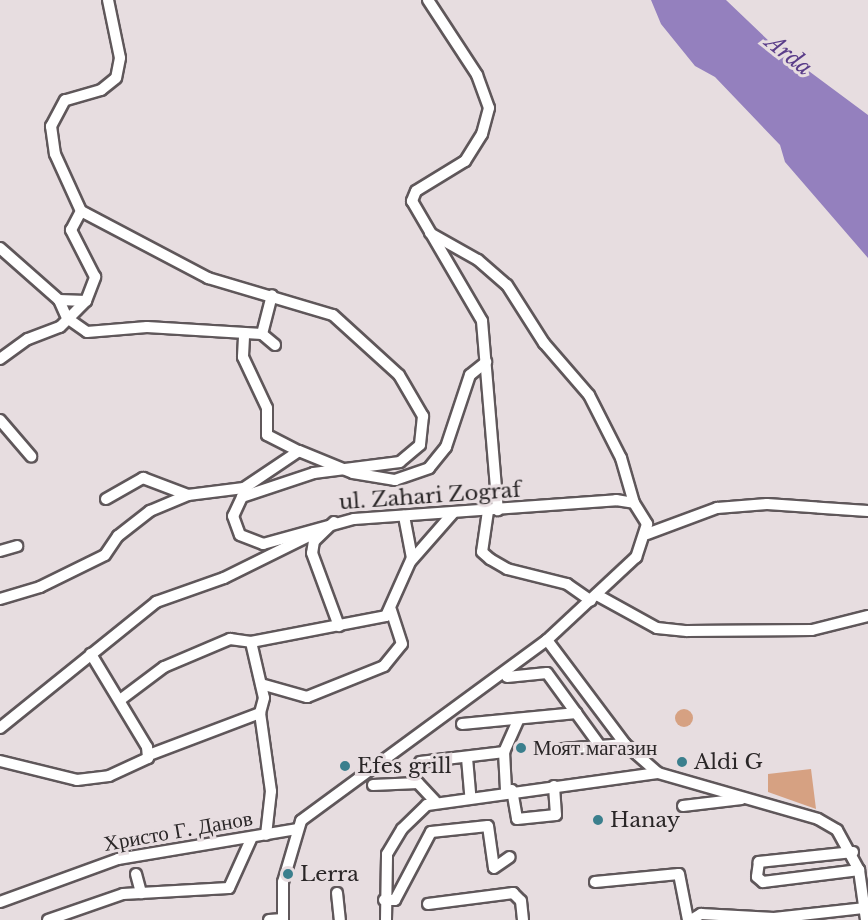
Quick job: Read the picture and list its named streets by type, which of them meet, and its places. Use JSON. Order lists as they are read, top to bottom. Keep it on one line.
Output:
{"streets":{"street":["ul. Zahari Zograf","Христо Г. Данов"]},"water":["Arda"],"places":["Моят магазин","Aldi G","Efes grill","Hanay","Lerra"]}
